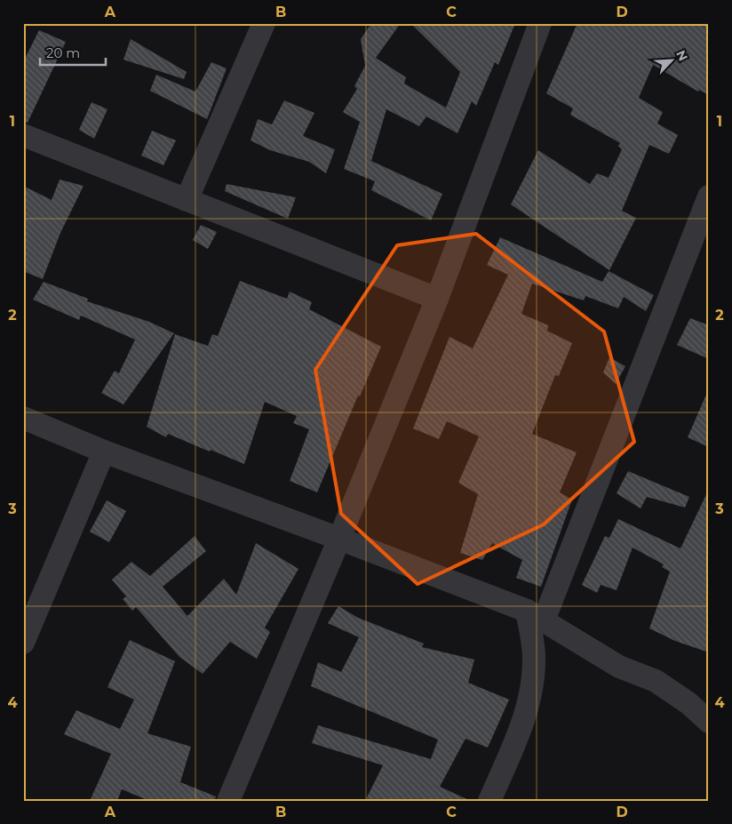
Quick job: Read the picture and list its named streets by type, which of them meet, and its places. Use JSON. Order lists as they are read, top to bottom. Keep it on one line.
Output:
{"scale_bar":"20 m","north":"top right","grid":{"columns":["A","B","C","D"],"rows":["1","2","3","4"]}}
